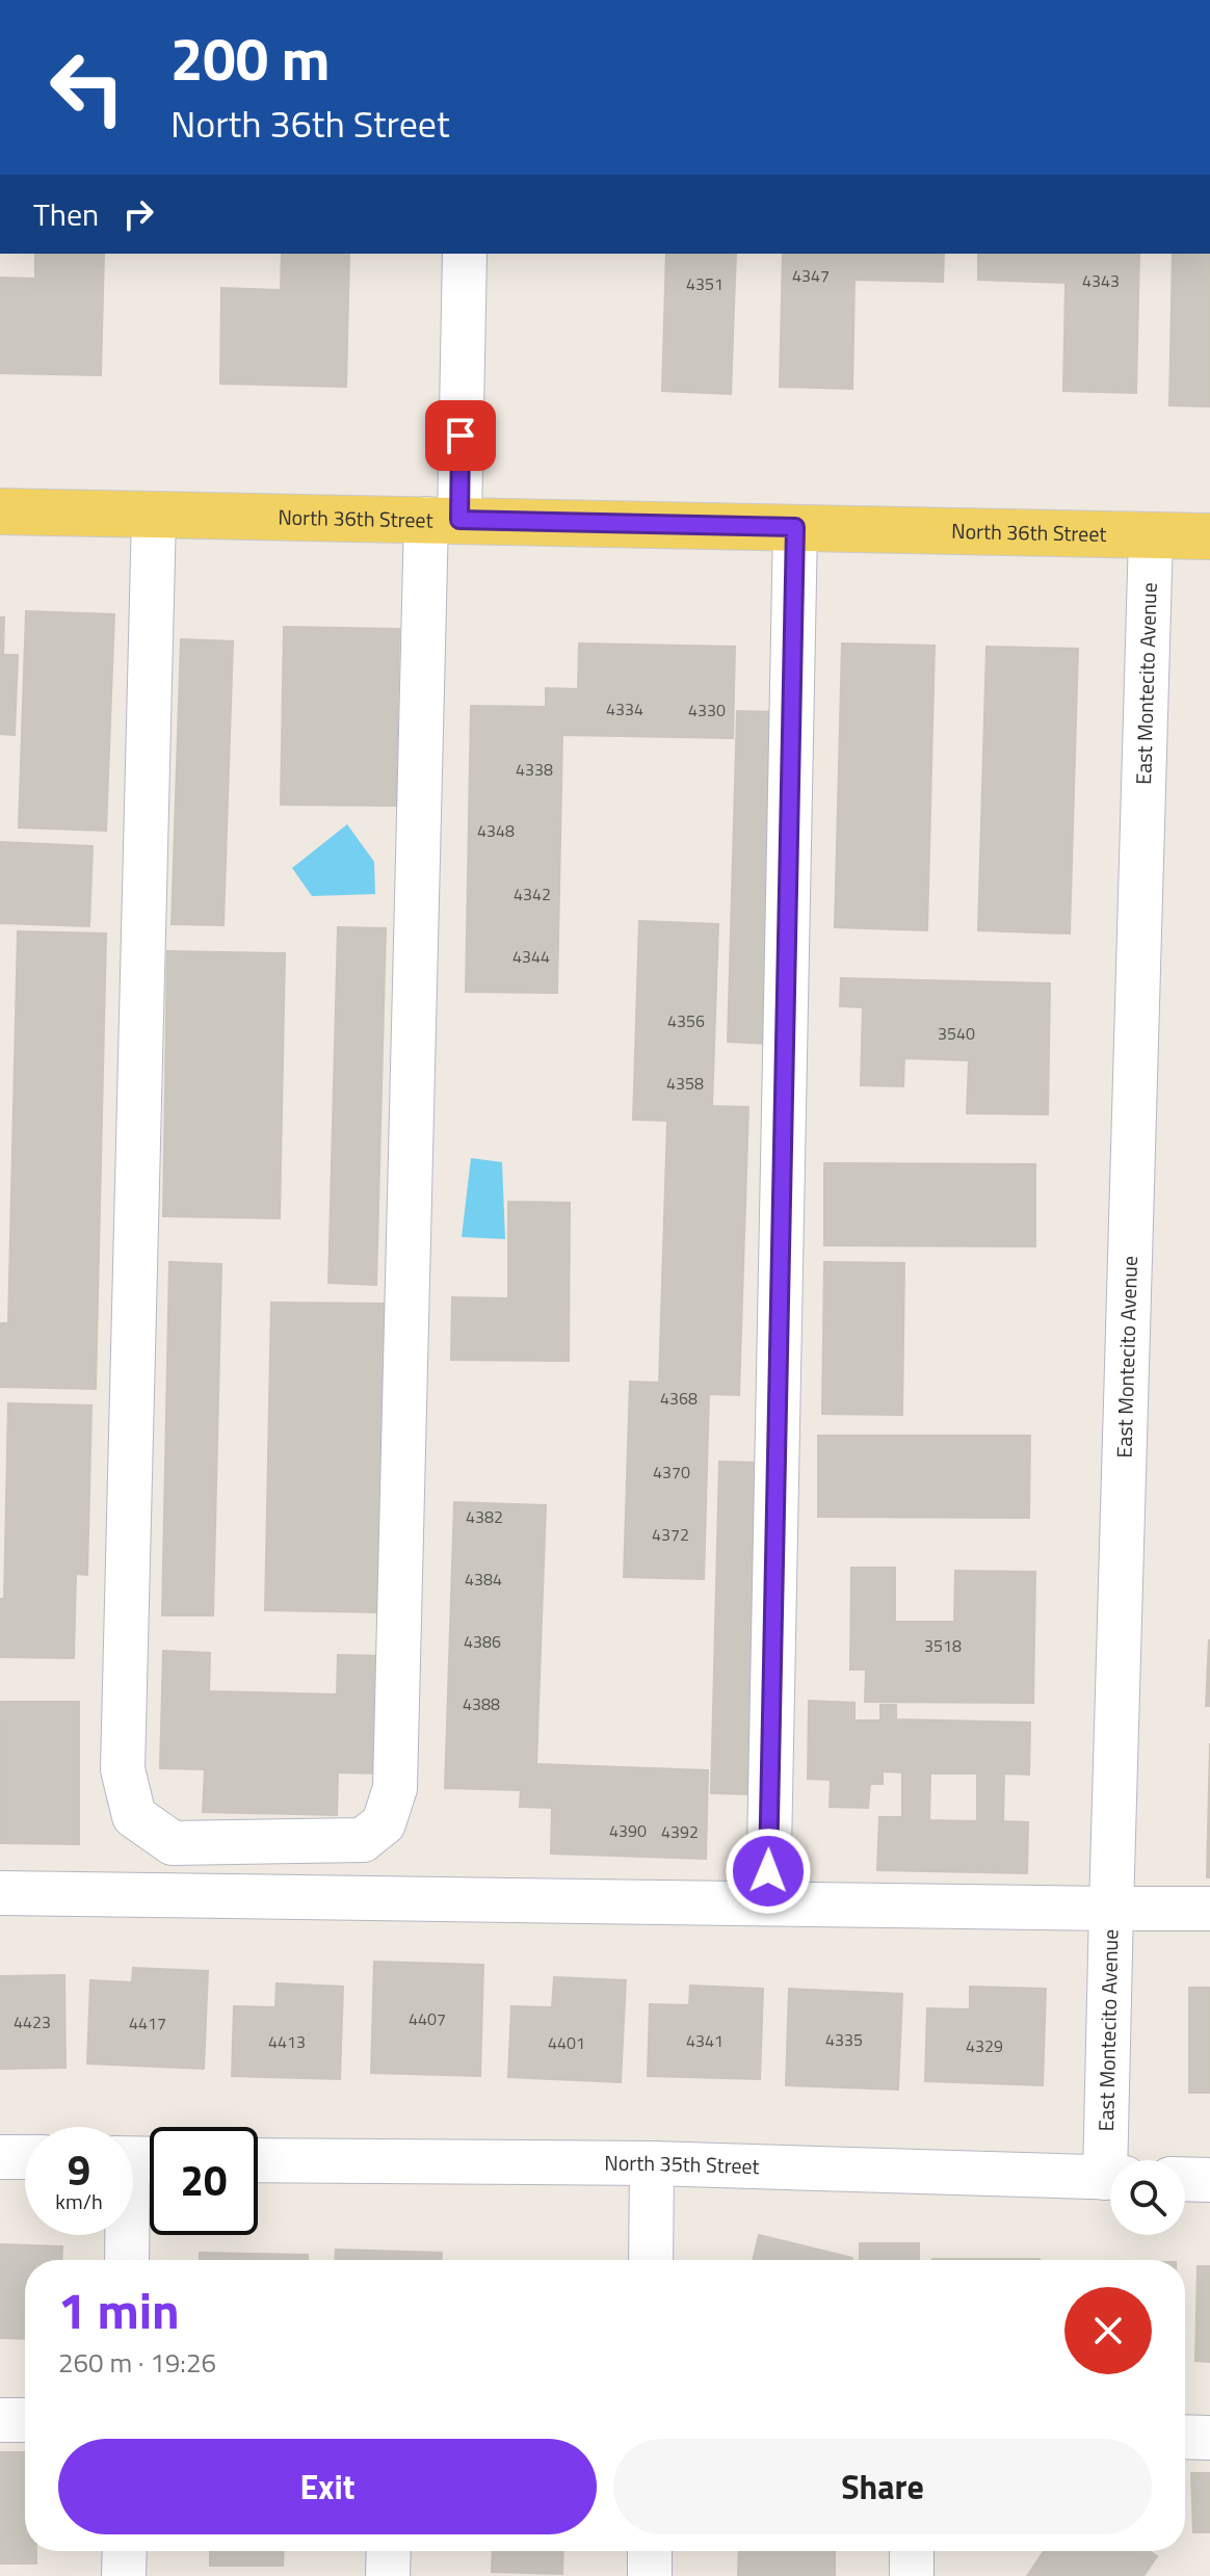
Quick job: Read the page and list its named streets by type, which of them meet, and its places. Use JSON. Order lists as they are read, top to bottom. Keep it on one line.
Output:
{"streets":{"main road":["North 36th Street"],"street":["East Montecito Avenue","North 35th Street"]},"crossings":[["North 36th Street","East Montecito Avenue"]],"house_numbers":["4347","4343","4351","4334","4330","4338","4348","4342","4344","4356","3540","4358","4368","4370","4382","4372","4384","4386","3518","4388","4390","4392","4407","4423","4417","4335","4341","4413","4401","4329"],"page":{"turn":["200 m","North 36th Street"],"then":"Then","speed":"9 km/h","limit":"20","heading":["1 min","260 m · 19:26"],"buttons":["Exit","Share"]}}
